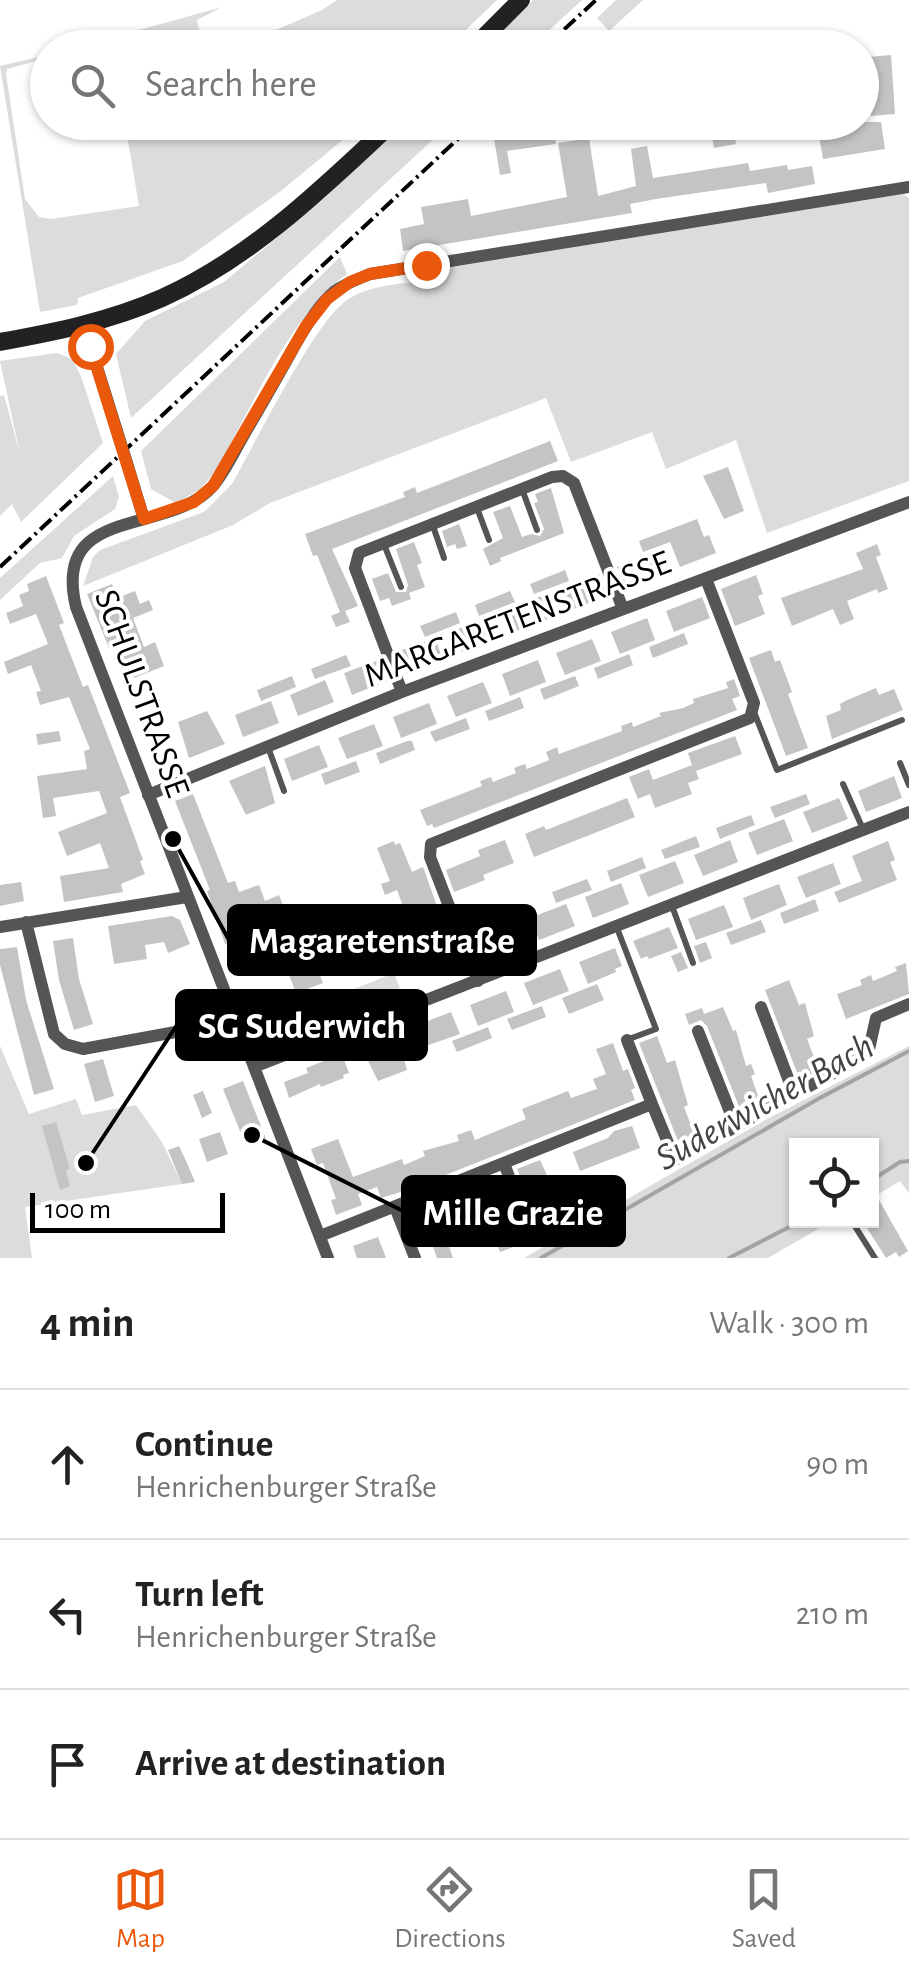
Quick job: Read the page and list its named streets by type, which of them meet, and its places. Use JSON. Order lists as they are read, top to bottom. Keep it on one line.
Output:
{"streets":{"street":["MARGARETENSTRASSE","SCHULSTRASSE"]},"crossings":[["MARGARETENSTRASSE","SCHULSTRASSE"]],"water":["Suderwicher Bach"],"places":["Magaretenstraße","Mille Grazie","SG Suderwich"],"scale_bar":"100 m","page":{"search":"Search here","scale":"100 m","heading":["4 min","Walk · 300 m"],"list":[["Continue","Henrichenburger Straße","90 m"],["Turn left","Henrichenburger Straße","210 m"],"Arrive at destination"],"nav":["Map","Directions","Saved"]}}
